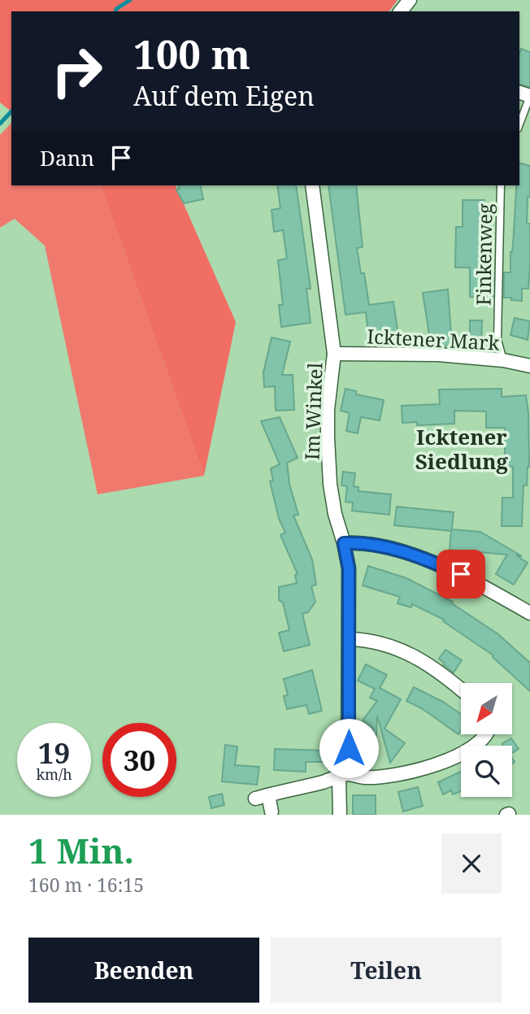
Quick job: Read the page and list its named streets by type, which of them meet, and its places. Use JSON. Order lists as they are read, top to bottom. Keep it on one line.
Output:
{"streets":{"street":["Icktener Mark","Im Winkel"],"lane":["Finkenweg"]},"crossings":[["Finkenweg","Icktener Mark"],["Icktener Mark","Im Winkel"]],"districts":["Icktener Siedlung"],"north":"bottom left","page":{"turn":["100 m","Auf dem Eigen"],"then":"Dann","speed":"19 km/h","limit":"30","heading":["1 Min.","160 m · 16:15"],"buttons":["Beenden","Teilen"]}}
